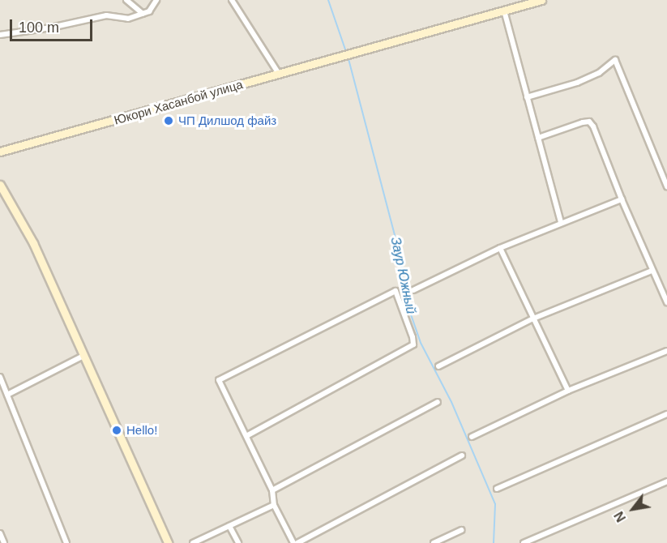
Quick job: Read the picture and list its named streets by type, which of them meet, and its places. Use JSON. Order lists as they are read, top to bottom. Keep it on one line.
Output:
{"streets":{"street":["Юкори Хасанбой улица"]},"water":["Заур Южный"],"places":["ЧП Дилшод файз","Hello!"],"scale_bar":"100 m","north":"bottom left"}
